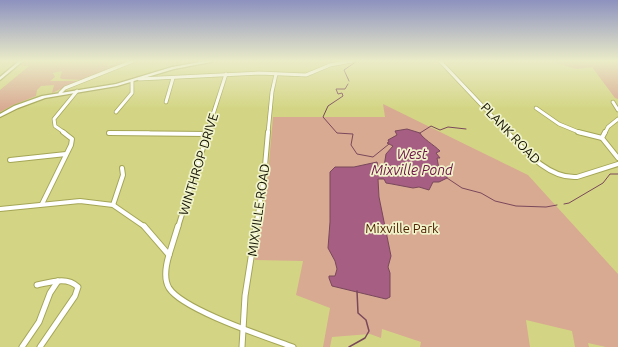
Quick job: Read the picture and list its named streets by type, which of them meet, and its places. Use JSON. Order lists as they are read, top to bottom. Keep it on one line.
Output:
{"streets":{"street":["PLANK ROAD","WINTHROP DRIVE","MIXVILLE ROAD"]},"crossings":[["WINTHROP DRIVE","MIXVILLE ROAD"]],"water":["West Mixville Pond"],"parks":["Mixville Park"]}
